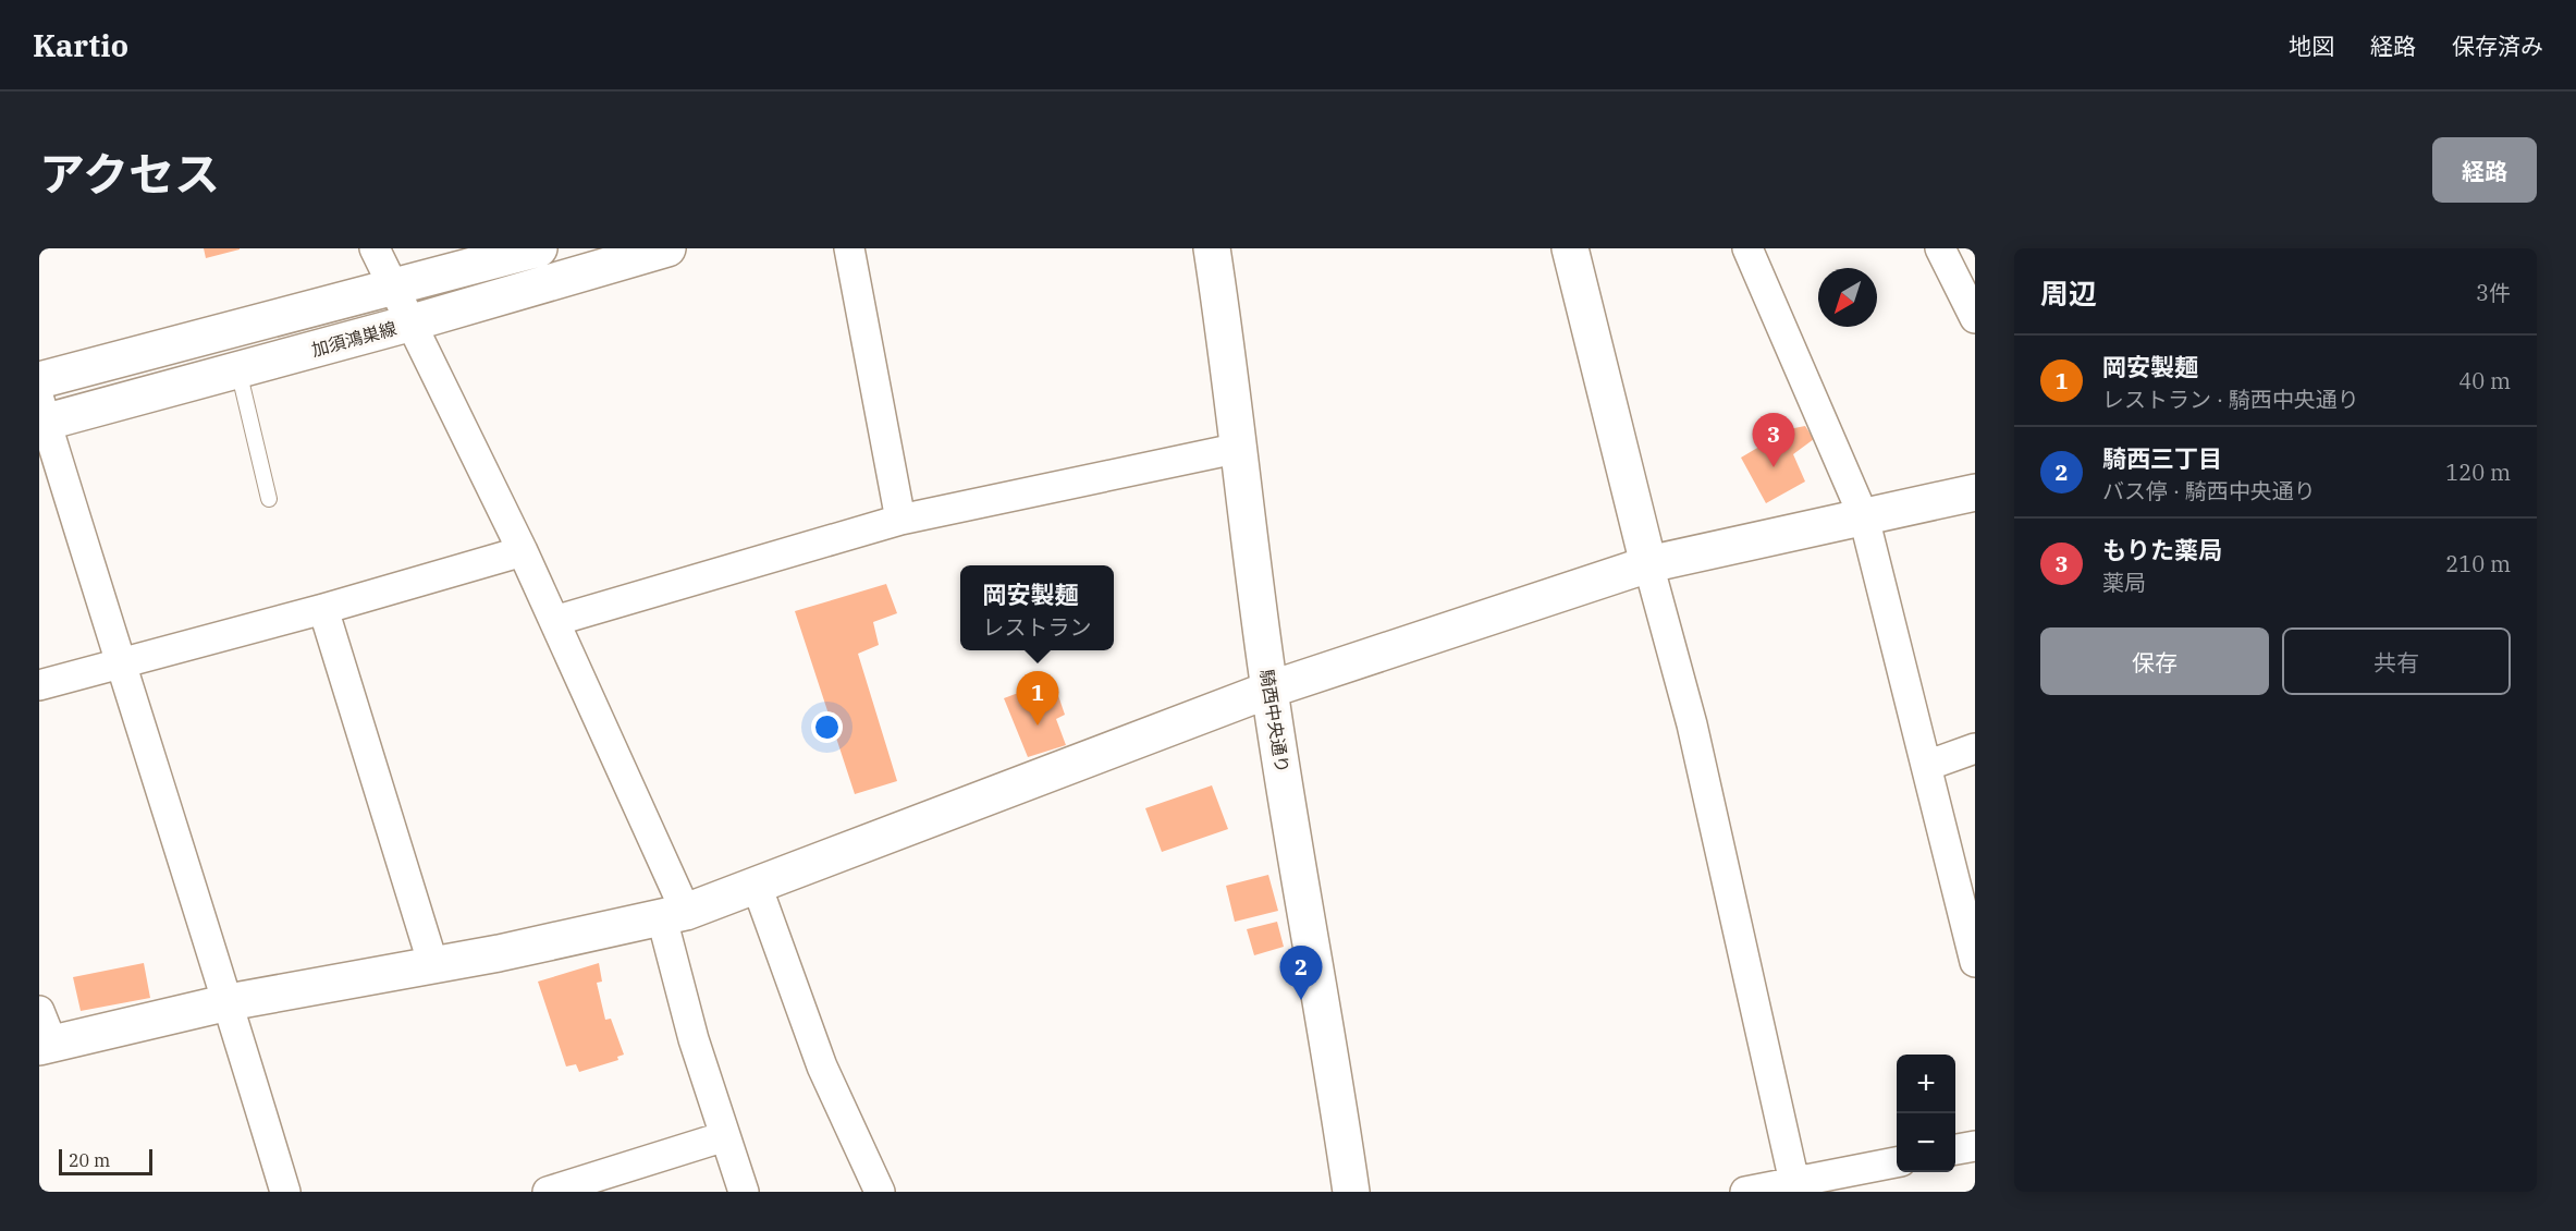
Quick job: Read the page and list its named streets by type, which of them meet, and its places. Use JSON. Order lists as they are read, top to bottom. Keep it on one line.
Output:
{"streets":{"street":["加須鴻巣線","騎西中央通り"]},"scale_bar":"20 m","north":"bottom left","page":{"header":"Kartio","nav":["地図","経路","保存済み"],"title":"アクセス","buttons":["経路",["保存","共有"]],"heading":["周辺","3件"],"list":[{"mark":"1","name":"岡安製麺","note":"レストラン · 騎西中央通り","value":"40 m"},{"mark":"2","name":"騎西三丁目","note":"バス停 · 騎西中央通り","value":"120 m"},{"mark":"3","name":"もりた薬局","note":"薬局","value":"210 m"}],"pins":["3","1","2"],"popup":["岡安製麺","レストラン"],"map_buttons":["+","−"],"scale":"20 m"}}
